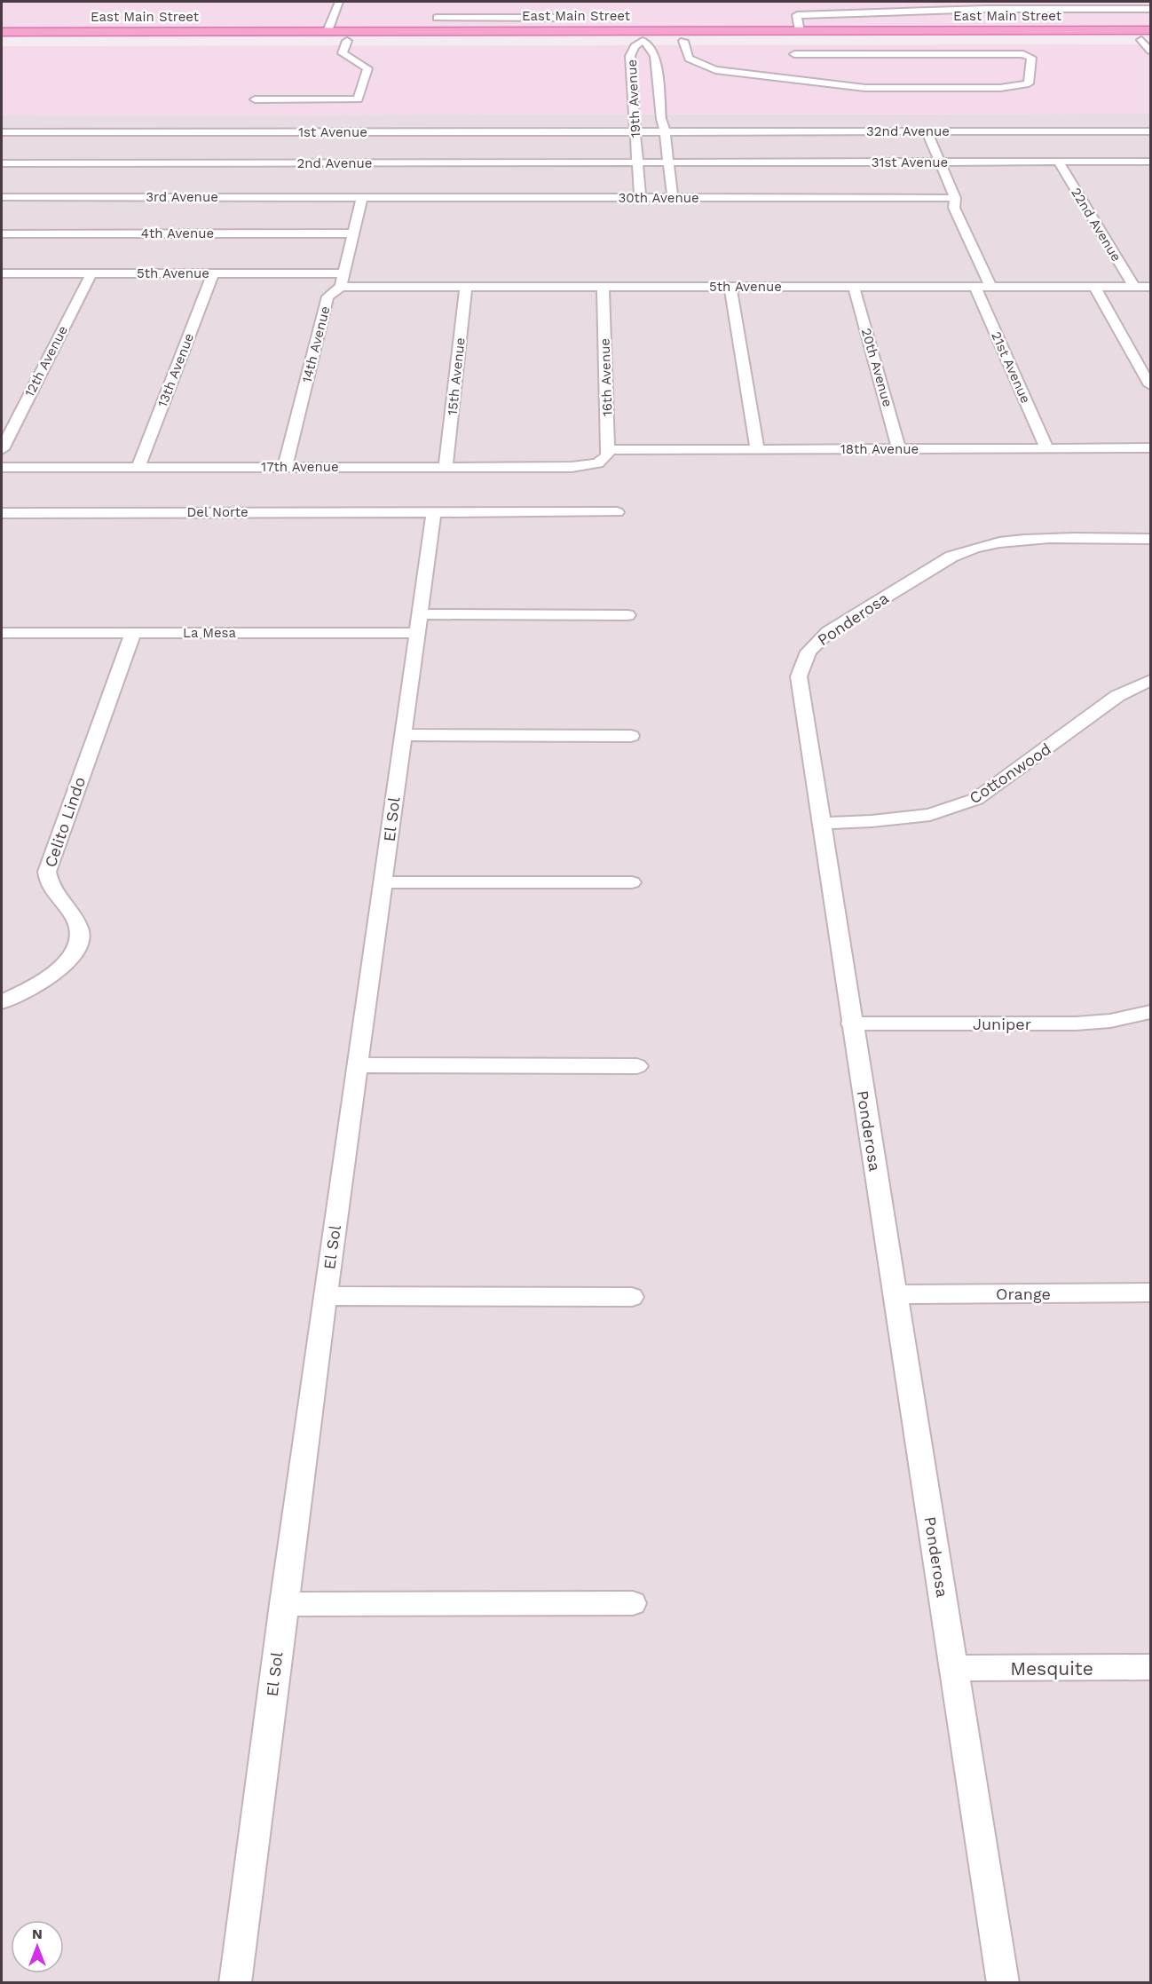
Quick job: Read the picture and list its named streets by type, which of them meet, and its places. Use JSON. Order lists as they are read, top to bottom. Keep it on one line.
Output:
{"streets":{"main road":["East Main Street"],"lane":["19th Avenue","32nd Avenue","1st Avenue","31st Avenue","2nd Avenue","3rd Avenue","30th Avenue","22nd Avenue","4th Avenue","5th Avenue","14th Avenue","12th Avenue","20th Avenue","21st Avenue","13th Avenue","15th Avenue","16th Avenue","18th Avenue","17th Avenue","Del Norte","Ponderosa","La Mesa","Cottonwood","El Sol","Celito Lindo","Juniper","Orange","Mesquite"]},"crossings":[["East Main Street","19th Avenue"],["19th Avenue","32nd Avenue"],["19th Avenue","1st Avenue"],["19th Avenue","31st Avenue"],["19th Avenue","2nd Avenue"],["19th Avenue","30th Avenue"],["32nd Avenue","1st Avenue"],["31st Avenue","2nd Avenue"],["31st Avenue","22nd Avenue"],["3rd Avenue","30th Avenue"],["3rd Avenue","14th Avenue"],["30th Avenue","14th Avenue"],["22nd Avenue","5th Avenue"],["4th Avenue","14th Avenue"],["5th Avenue","14th Avenue"],["5th Avenue","12th Avenue"],["5th Avenue","20th Avenue"],["5th Avenue","21st Avenue"],["5th Avenue","13th Avenue"],["5th Avenue","15th Avenue"],["5th Avenue","16th Avenue"],["14th Avenue","17th Avenue"],["20th Avenue","18th Avenue"],["21st Avenue","18th Avenue"],["13th Avenue","17th Avenue"],["15th Avenue","17th Avenue"],["16th Avenue","18th Avenue"],["16th Avenue","17th Avenue"],["18th Avenue","17th Avenue"],["Del Norte","El Sol"],["Ponderosa","Cottonwood"],["Ponderosa","Juniper"],["Ponderosa","Orange"],["Ponderosa","Mesquite"],["La Mesa","El Sol"],["La Mesa","Celito Lindo"]],"north":"top"}
